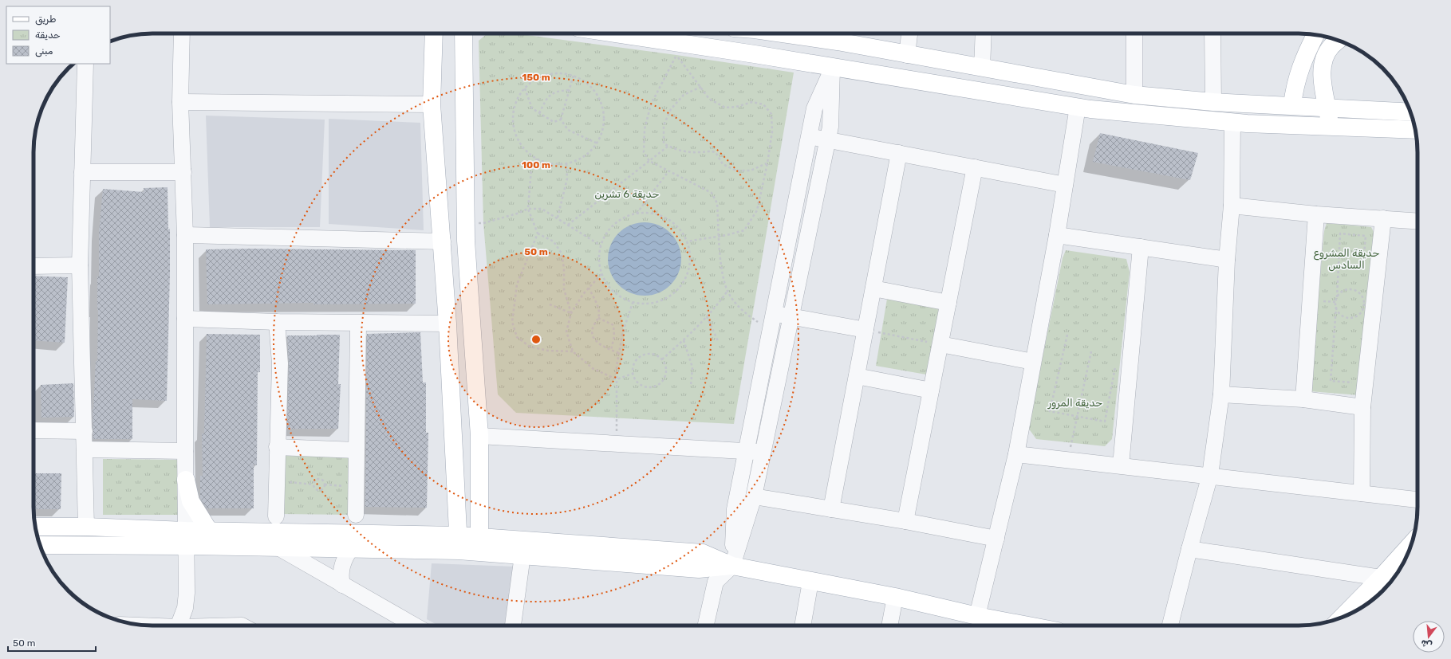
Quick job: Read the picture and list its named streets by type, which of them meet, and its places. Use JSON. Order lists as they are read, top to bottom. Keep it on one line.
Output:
{"parks":["حديقة 6 تشرين","حديقة المشروع السادس","حديقة المرور"],"legend":["طريق","حديقة","مبنى"],"scale_bar":"50 m","north":"bottom","rings":["150 m","100 m","50 m"]}
